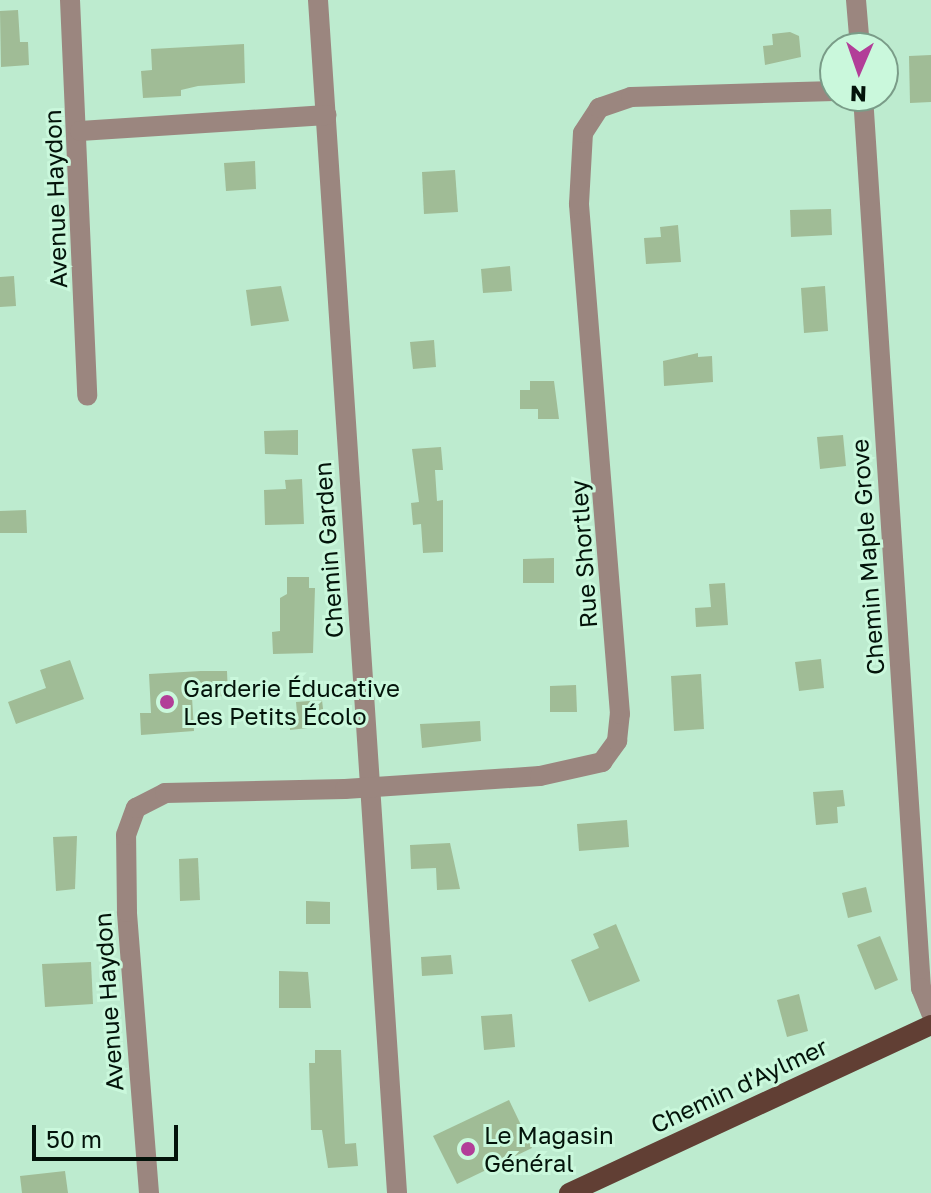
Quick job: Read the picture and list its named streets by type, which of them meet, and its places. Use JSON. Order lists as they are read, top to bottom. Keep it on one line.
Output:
{"streets":{"main road":["Chemin d'Aylmer"],"street":["Avenue Haydon","Chemin Garden","Rue Shortley","Chemin Maple Grove"]},"crossings":[["Avenue Haydon","Rue Shortley"],["Chemin Garden","Rue Shortley"]],"places":["Garderie Éducative Les Petits Écolo","Le Magasin Général"],"scale_bar":"50 m","north":"bottom"}
